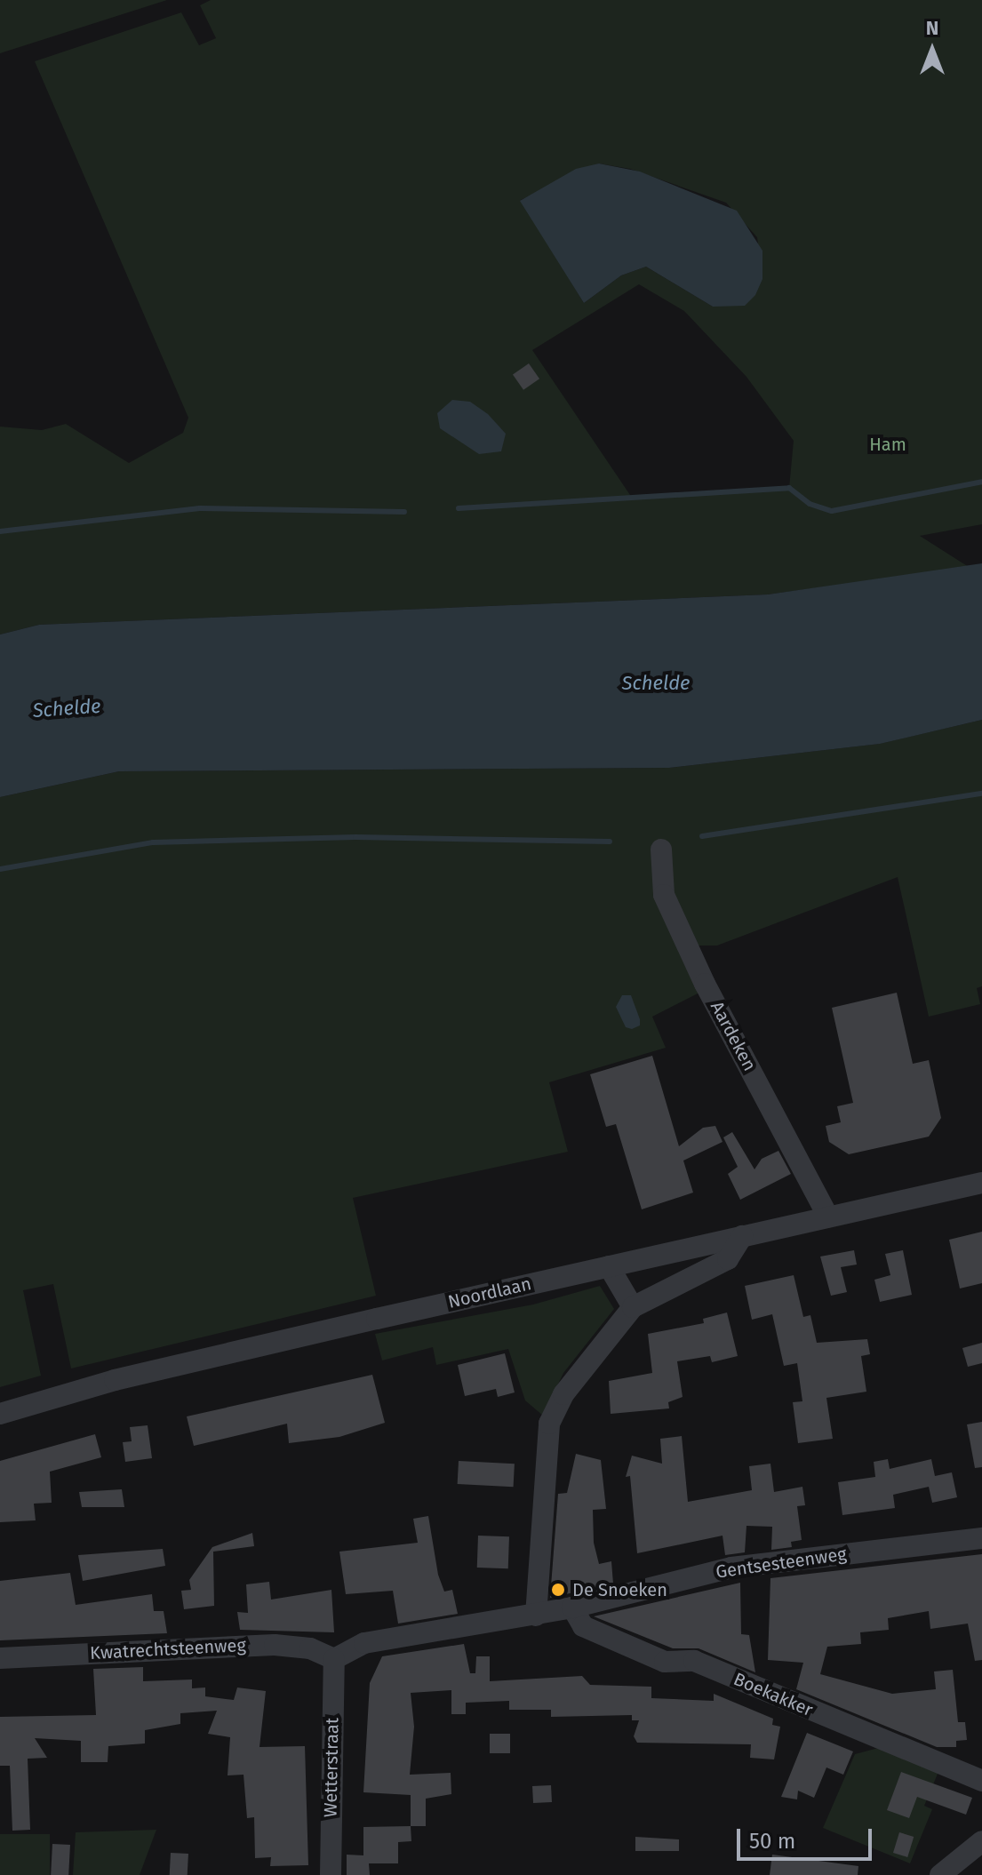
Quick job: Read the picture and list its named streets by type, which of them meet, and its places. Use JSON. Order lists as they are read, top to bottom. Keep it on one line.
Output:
{"streets":{"street":["Aardeken","Noordlaan","Gentsesteenweg","Kwatrechtsteenweg","Boekakker","Wetterstraat"]},"crossings":[["Aardeken","Noordlaan"],["Gentsesteenweg","Kwatrechtsteenweg"],["Gentsesteenweg","Boekakker"],["Gentsesteenweg","Wetterstraat"],["Kwatrechtsteenweg","Wetterstraat"]],"water":["Schelde"],"parks":["Ham"],"places":["De Snoeken"],"scale_bar":"50 m","north":"top"}
